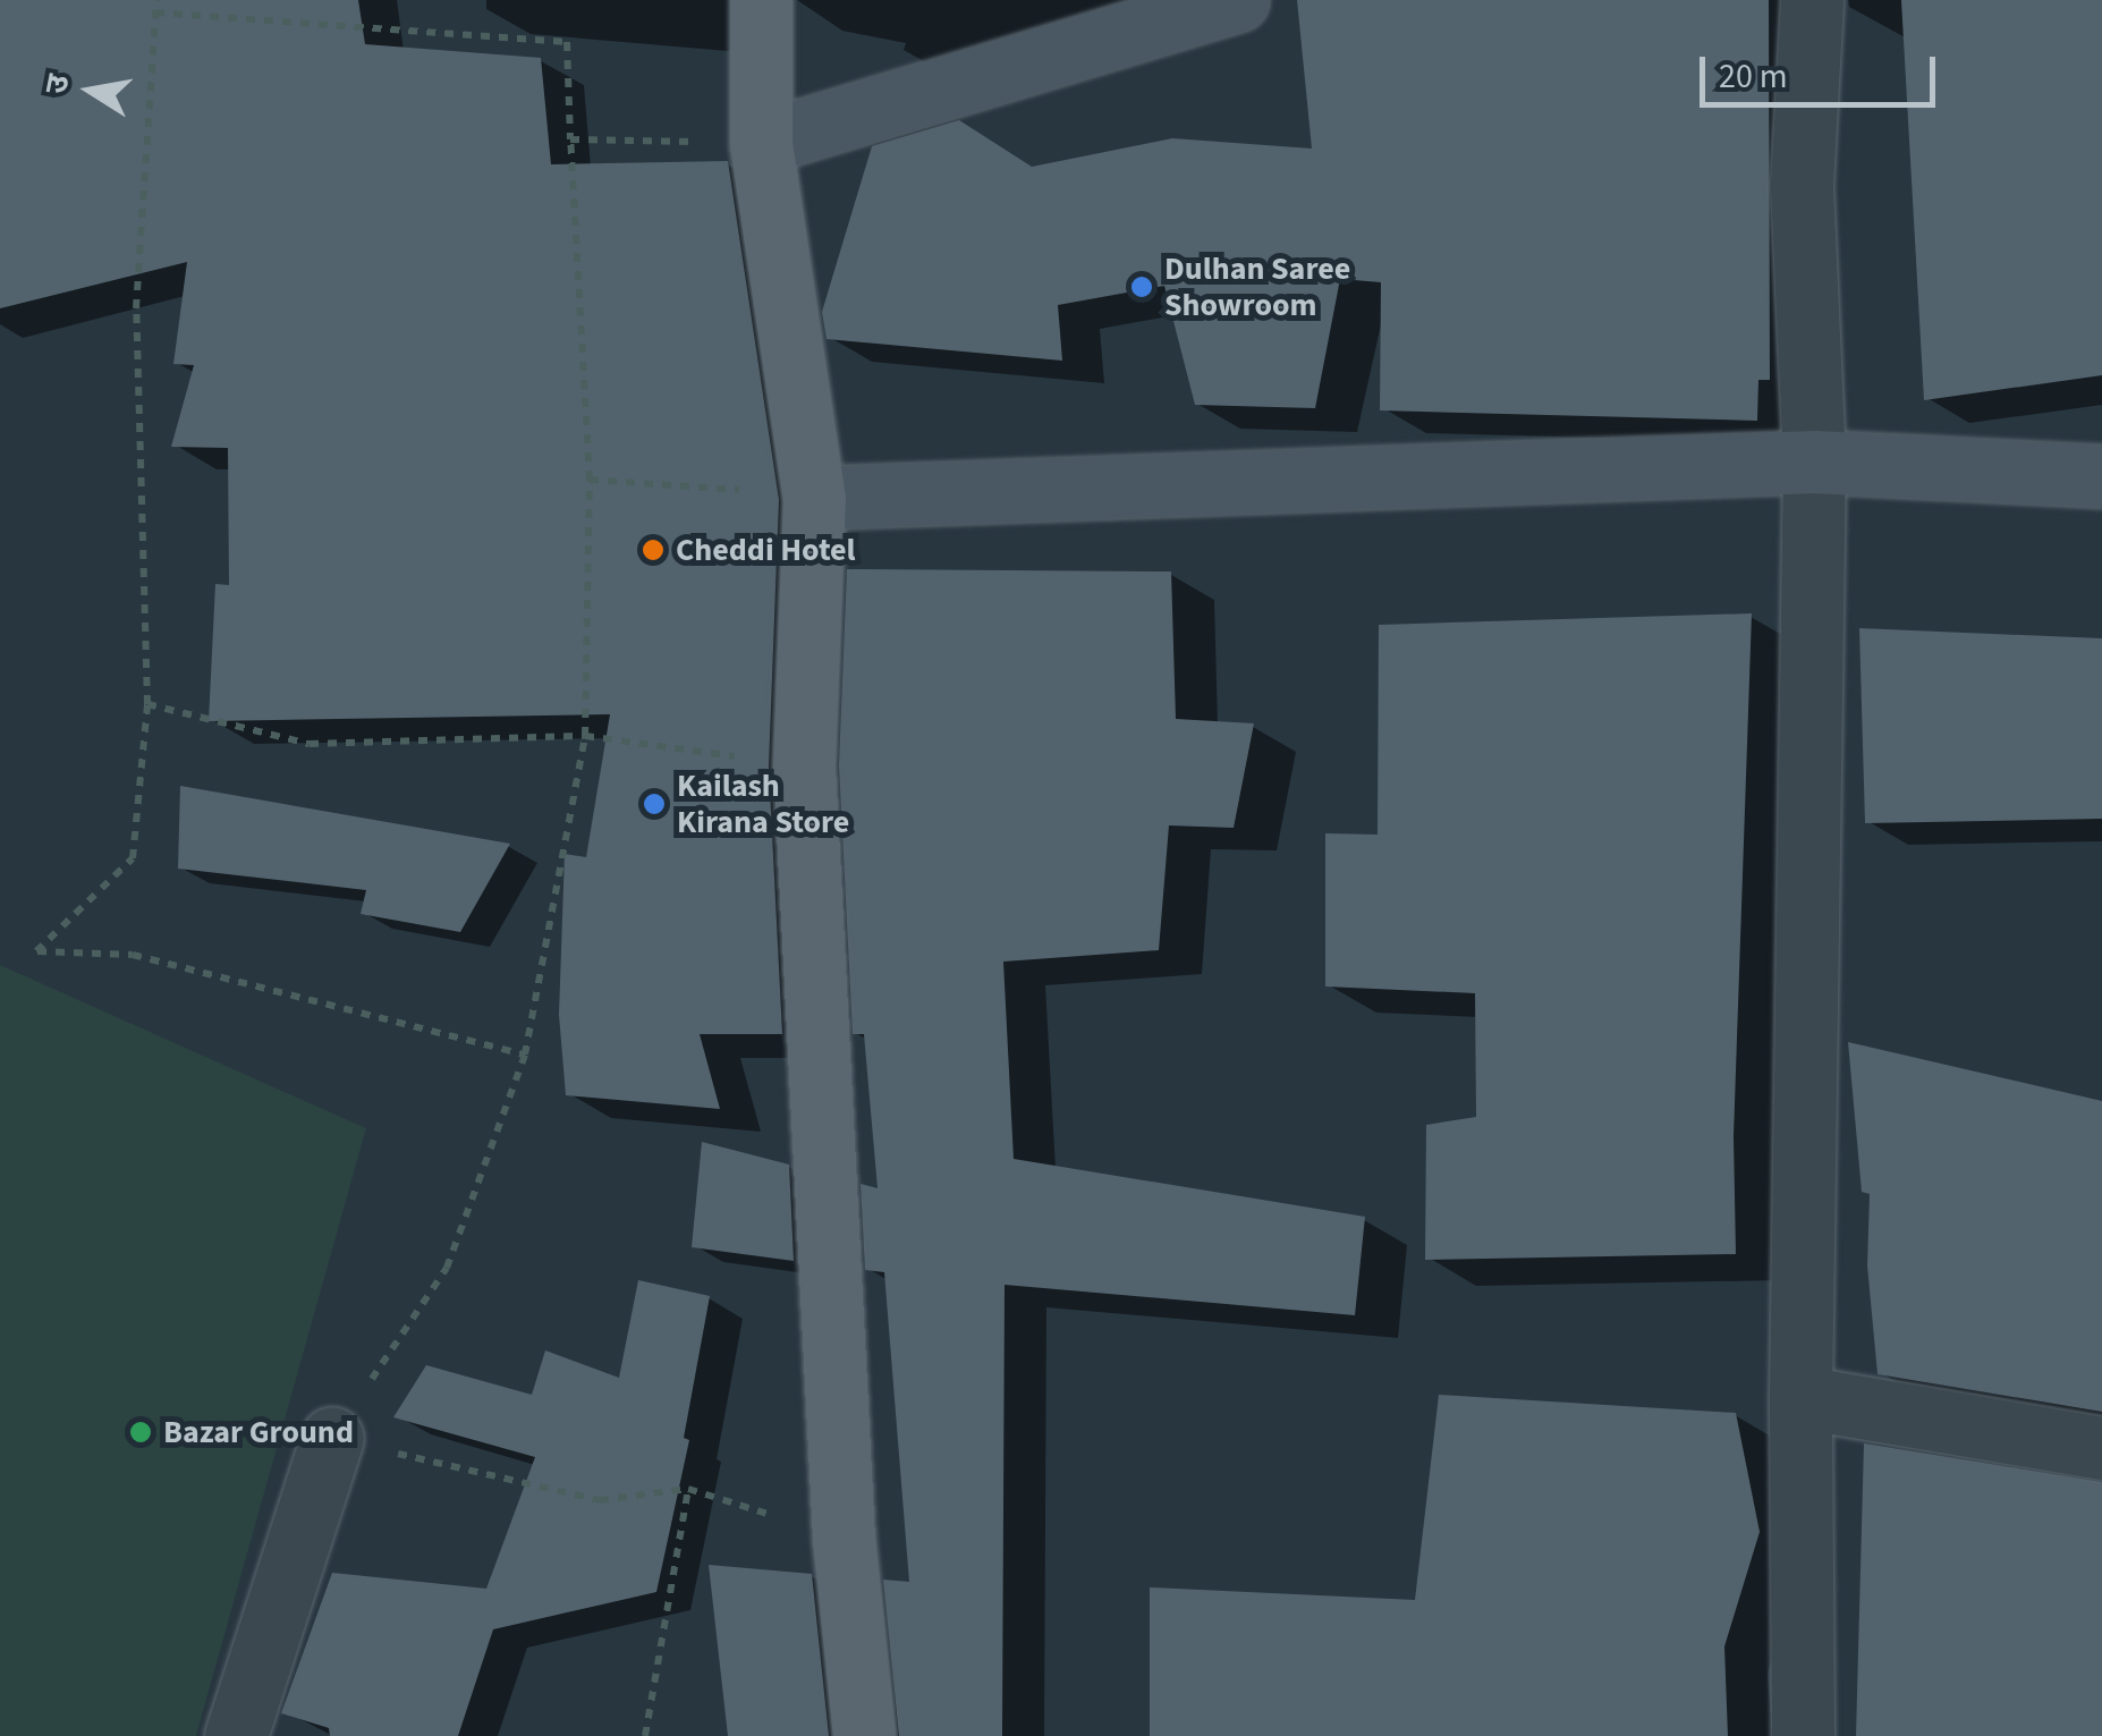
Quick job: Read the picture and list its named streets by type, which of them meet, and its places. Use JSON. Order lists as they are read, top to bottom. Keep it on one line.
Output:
{"places":["Dulhan Saree Showroom","Cheddi Hotel","Kailash Kirana Store","Bazar Ground"],"scale_bar":"20 m","north":"left"}
